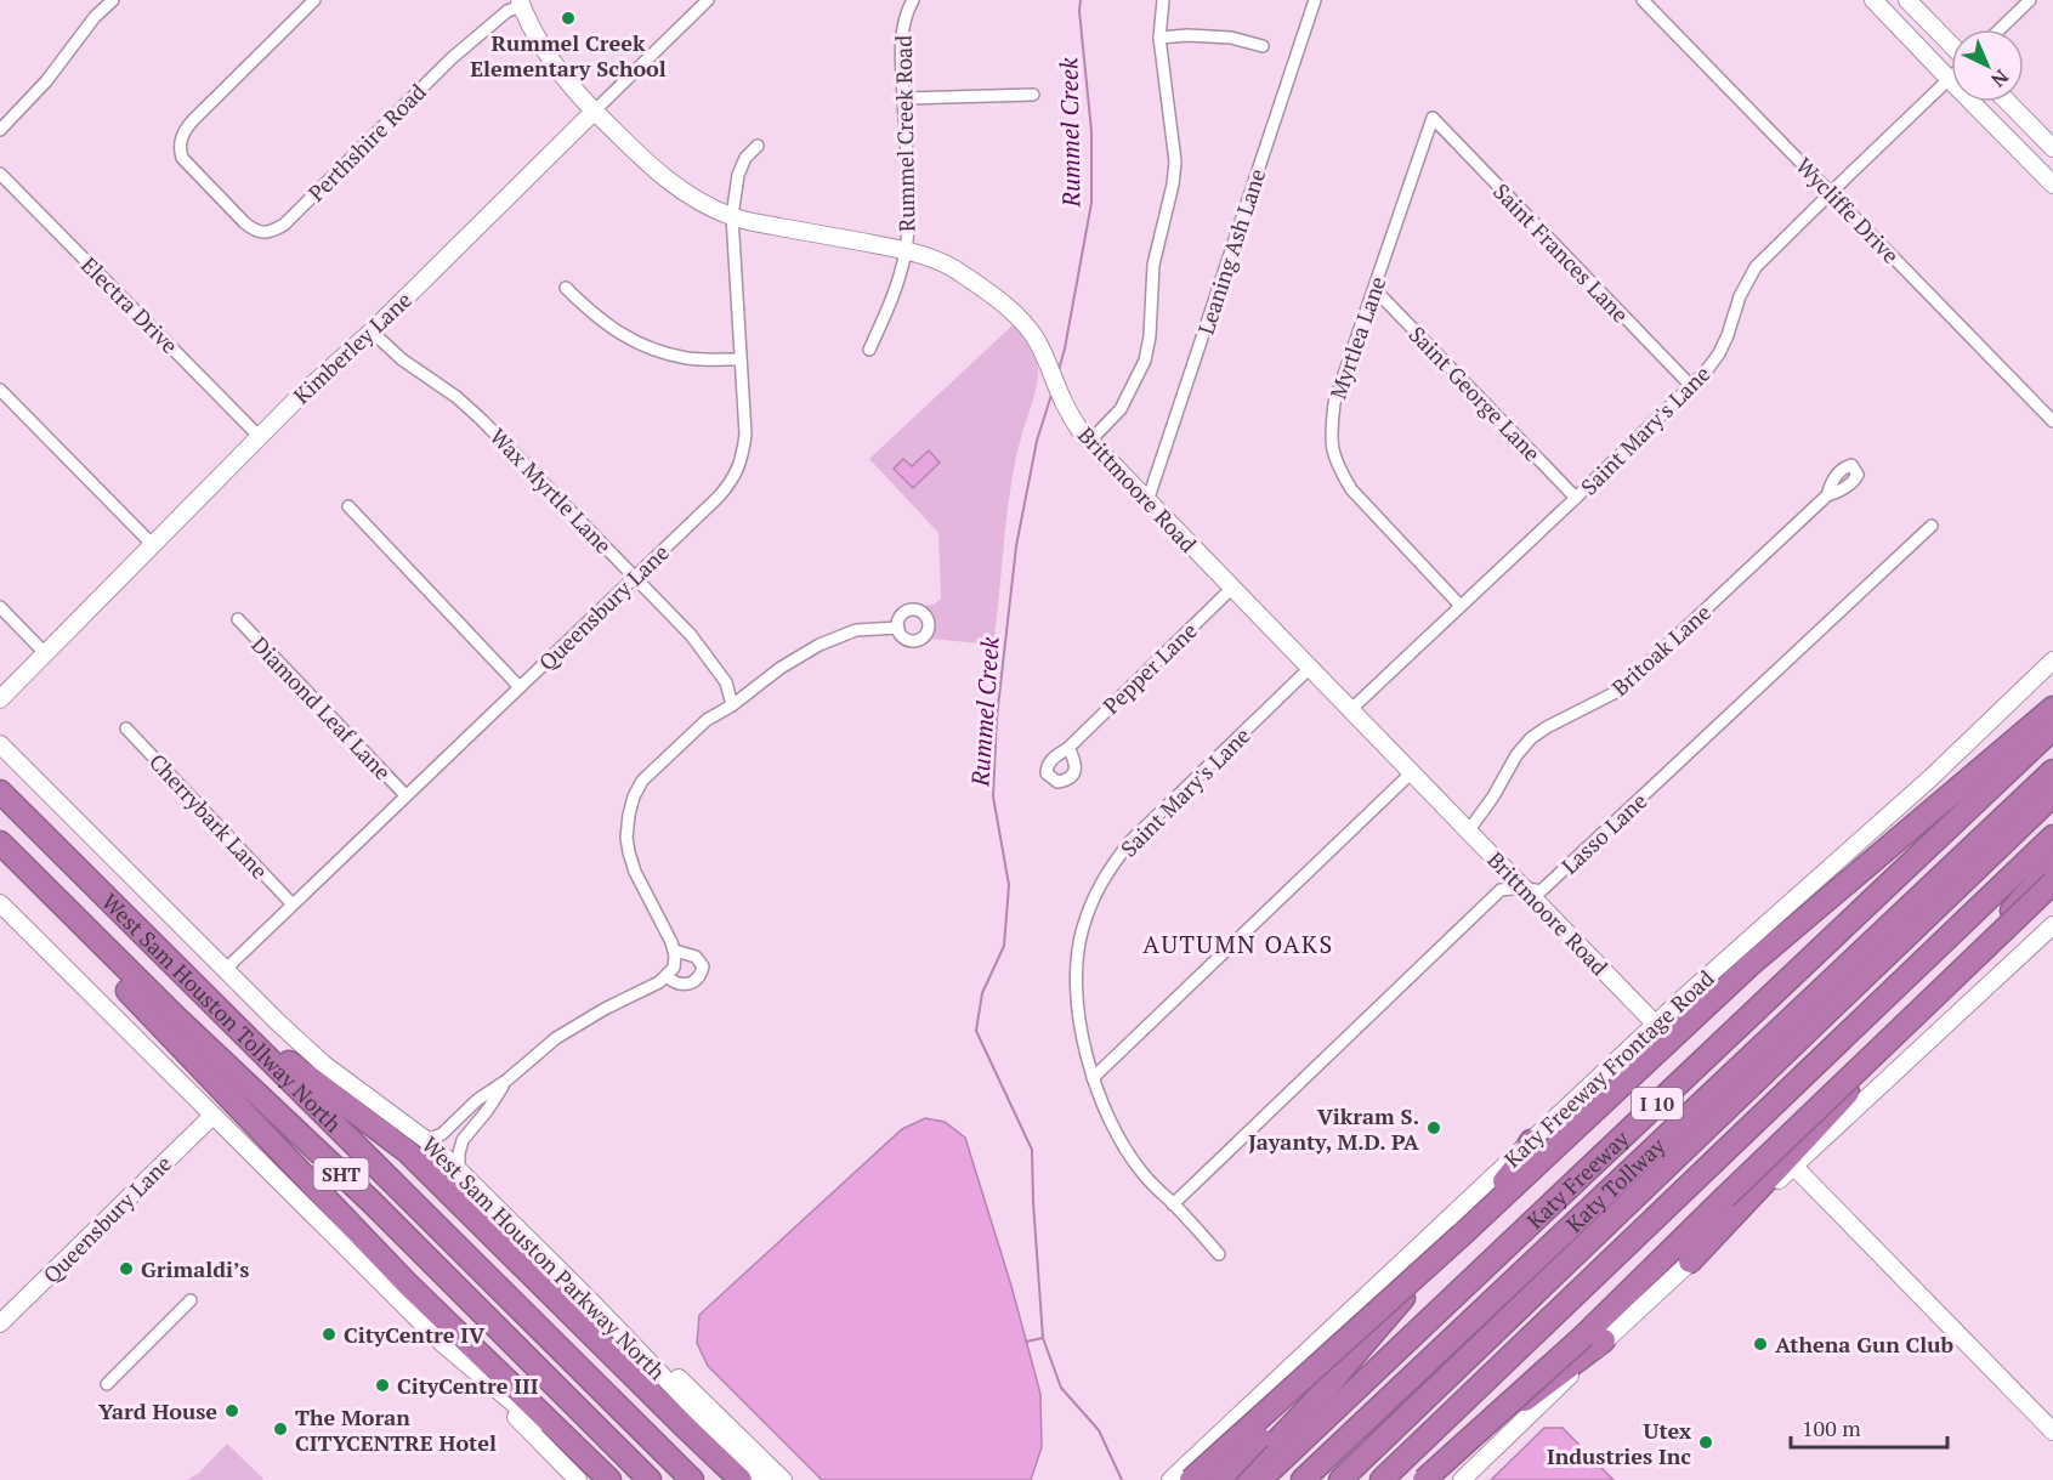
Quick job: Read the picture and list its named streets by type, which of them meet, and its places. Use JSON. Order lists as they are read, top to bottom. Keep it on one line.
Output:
{"streets":{"highway":["West Sam Houston Tollway North","I 10","SHT","Katy Freeway","Katy Tollway"],"main road":["Kimberley Lane","Brittmoore Road","Queensbury Lane","Katy Freeway Frontage Road","West Sam Houston Parkway North"],"street":["Rummel Creek Road","Perthshire Road","Wycliffe Drive","Leaning Ash Lane","Saint Frances Lane","Electra Drive","Myrtlea Lane","Saint George Lane","Saint Mary's Lane","Wax Myrtle Lane","Britoak Lane","Pepper Lane","Diamond Leaf Lane","Cherrybark Lane","Lasso Lane"]},"crossings":[["Rummel Creek Road","Brittmoore Road"],["Perthshire Road","Brittmoore Road"],["Wycliffe Drive","Saint Mary's Lane"],["Leaning Ash Lane","Brittmoore Road"],["Saint Frances Lane","Myrtlea Lane"],["Saint Frances Lane","Saint Mary's Lane"],["Electra Drive","Kimberley Lane"],["Myrtlea Lane","Saint George Lane"],["Myrtlea Lane","Saint Mary's Lane"],["Kimberley Lane","Brittmoore Road"],["Kimberley Lane","Wax Myrtle Lane"],["Saint George Lane","Saint Mary's Lane"],["Saint Mary's Lane","Brittmoore Road"],["Saint Mary's Lane","Lasso Lane"],["Brittmoore Road","Queensbury Lane"],["Brittmoore Road","Britoak Lane"],["Brittmoore Road","Pepper Lane"],["Brittmoore Road","Lasso Lane"],["Brittmoore Road","Katy Freeway Frontage Road"],["Wax Myrtle Lane","Queensbury Lane"],["Queensbury Lane","Diamond Leaf Lane"],["Queensbury Lane","Cherrybark Lane"],["Queensbury Lane","West Sam Houston Parkway North"]],"districts":["AUTUMN OAKS"],"water":["Rummel Creek"],"places":["Rummel Creek Elementary School","Vikram S. Jayanty, M.D. PA","Grimaldi’s","CityCentre IV","Athena Gun Club","CityCentre III","Yard House","The Moran CITYCENTRE Hotel","Utex Industries Inc"],"scale_bar":"100 m","north":"bottom right"}
